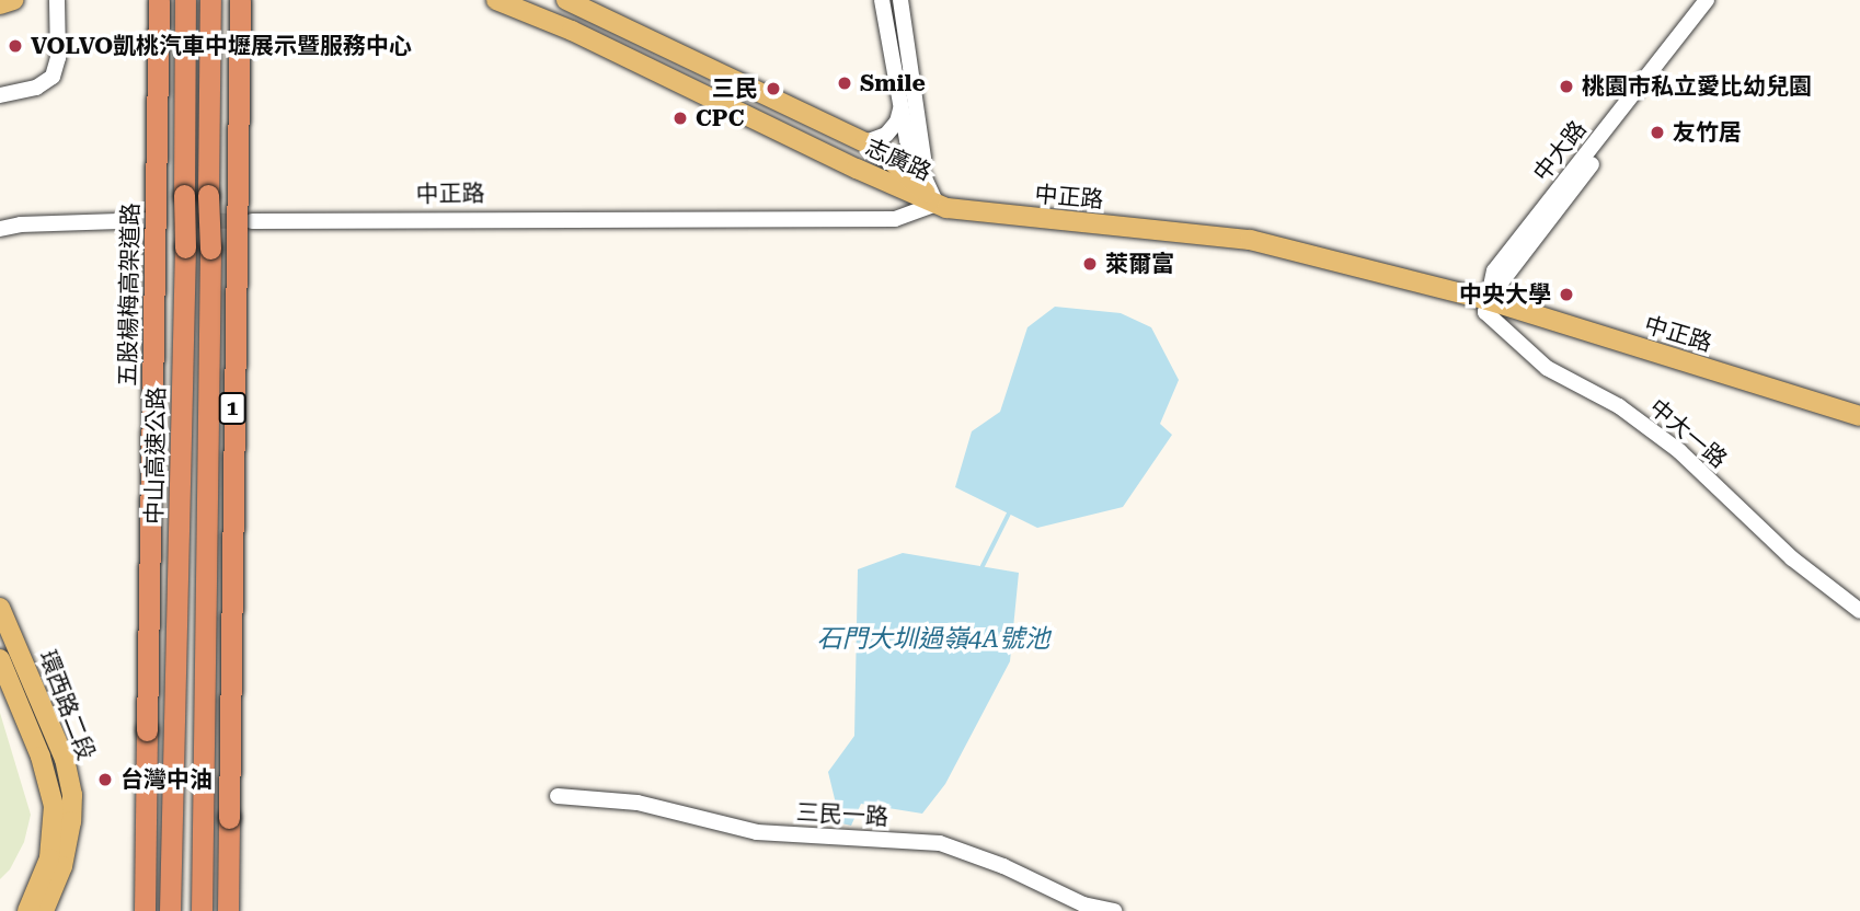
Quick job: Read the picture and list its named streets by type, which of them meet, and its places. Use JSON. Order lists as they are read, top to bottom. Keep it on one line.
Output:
{"streets":{"highway":["五股楊梅高架道路","1","中山高速公路"],"main road":["志廣路","中正路","環西路二段"],"street":["中大路","中大一路","三民一路"]},"crossings":[["中大路","中正路"],["中大路","中大一路"],["志廣路","中正路"],["中正路","中大一路"]],"water":["石門大圳過嶺4A號池"],"places":["VOLVO凱桃汽車中壢展示暨服務中心","Smile","桃園市私立愛比幼兒園","三民","CPC","友竹居","萊爾富","中央大學","台灣中油"]}
